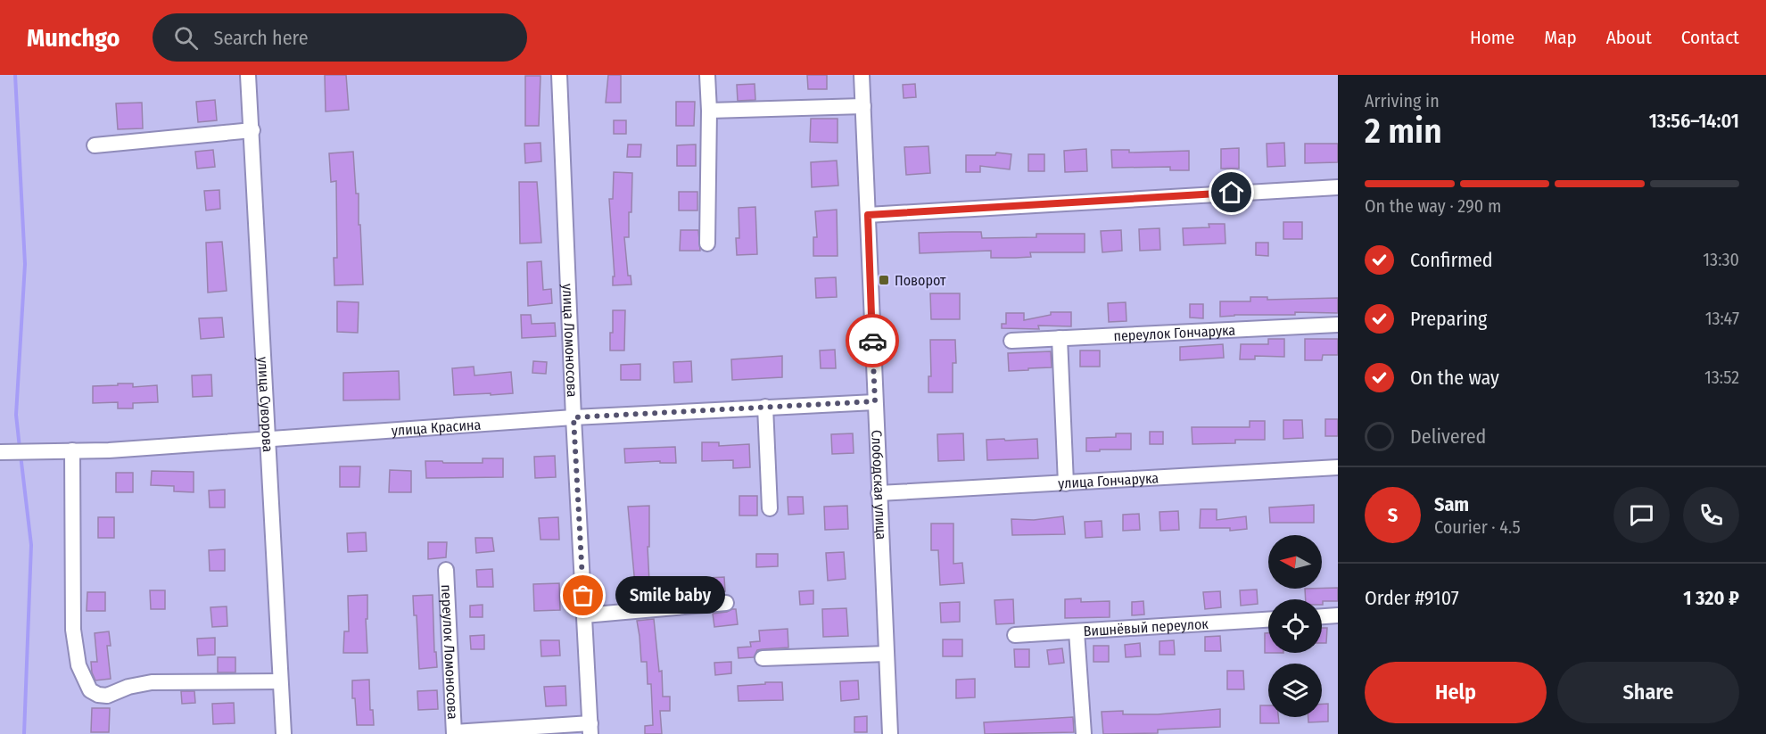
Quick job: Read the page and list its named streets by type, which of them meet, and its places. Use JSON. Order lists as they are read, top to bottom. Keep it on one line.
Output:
{"streets":{"street":["переулок Гончарука","улица Ломоносова","улица Суворова","улица Красина","улица Гончарука","Слободская улица","Вишнёвый переулок","переулок Ломоносова"]},"crossings":[["улица Ломоносова","улица Красина"],["улица Суворова","улица Красина"],["улица Красина","Слободская улица"],["улица Гончарука","Слободская улица"]],"places":{"transit":["Поворот"],"other":["Smile baby"]},"north":"left","page":{"header":"Munchgo","search":"Search here","nav":["Home","Map","About","Contact"],"heading":["2 min","Arriving in","13:56–14:01"],"panel":["Sam","Courier · 4.5","Order #9107","1 320 ₽"],"bar":"On the way · 290 m","list":[["Confirmed","13:30"],["Preparing","13:47"],["On the way","13:52"],"Delivered"],"round":"S","bubble":"Smile baby","buttons":["Help","Share"]}}
